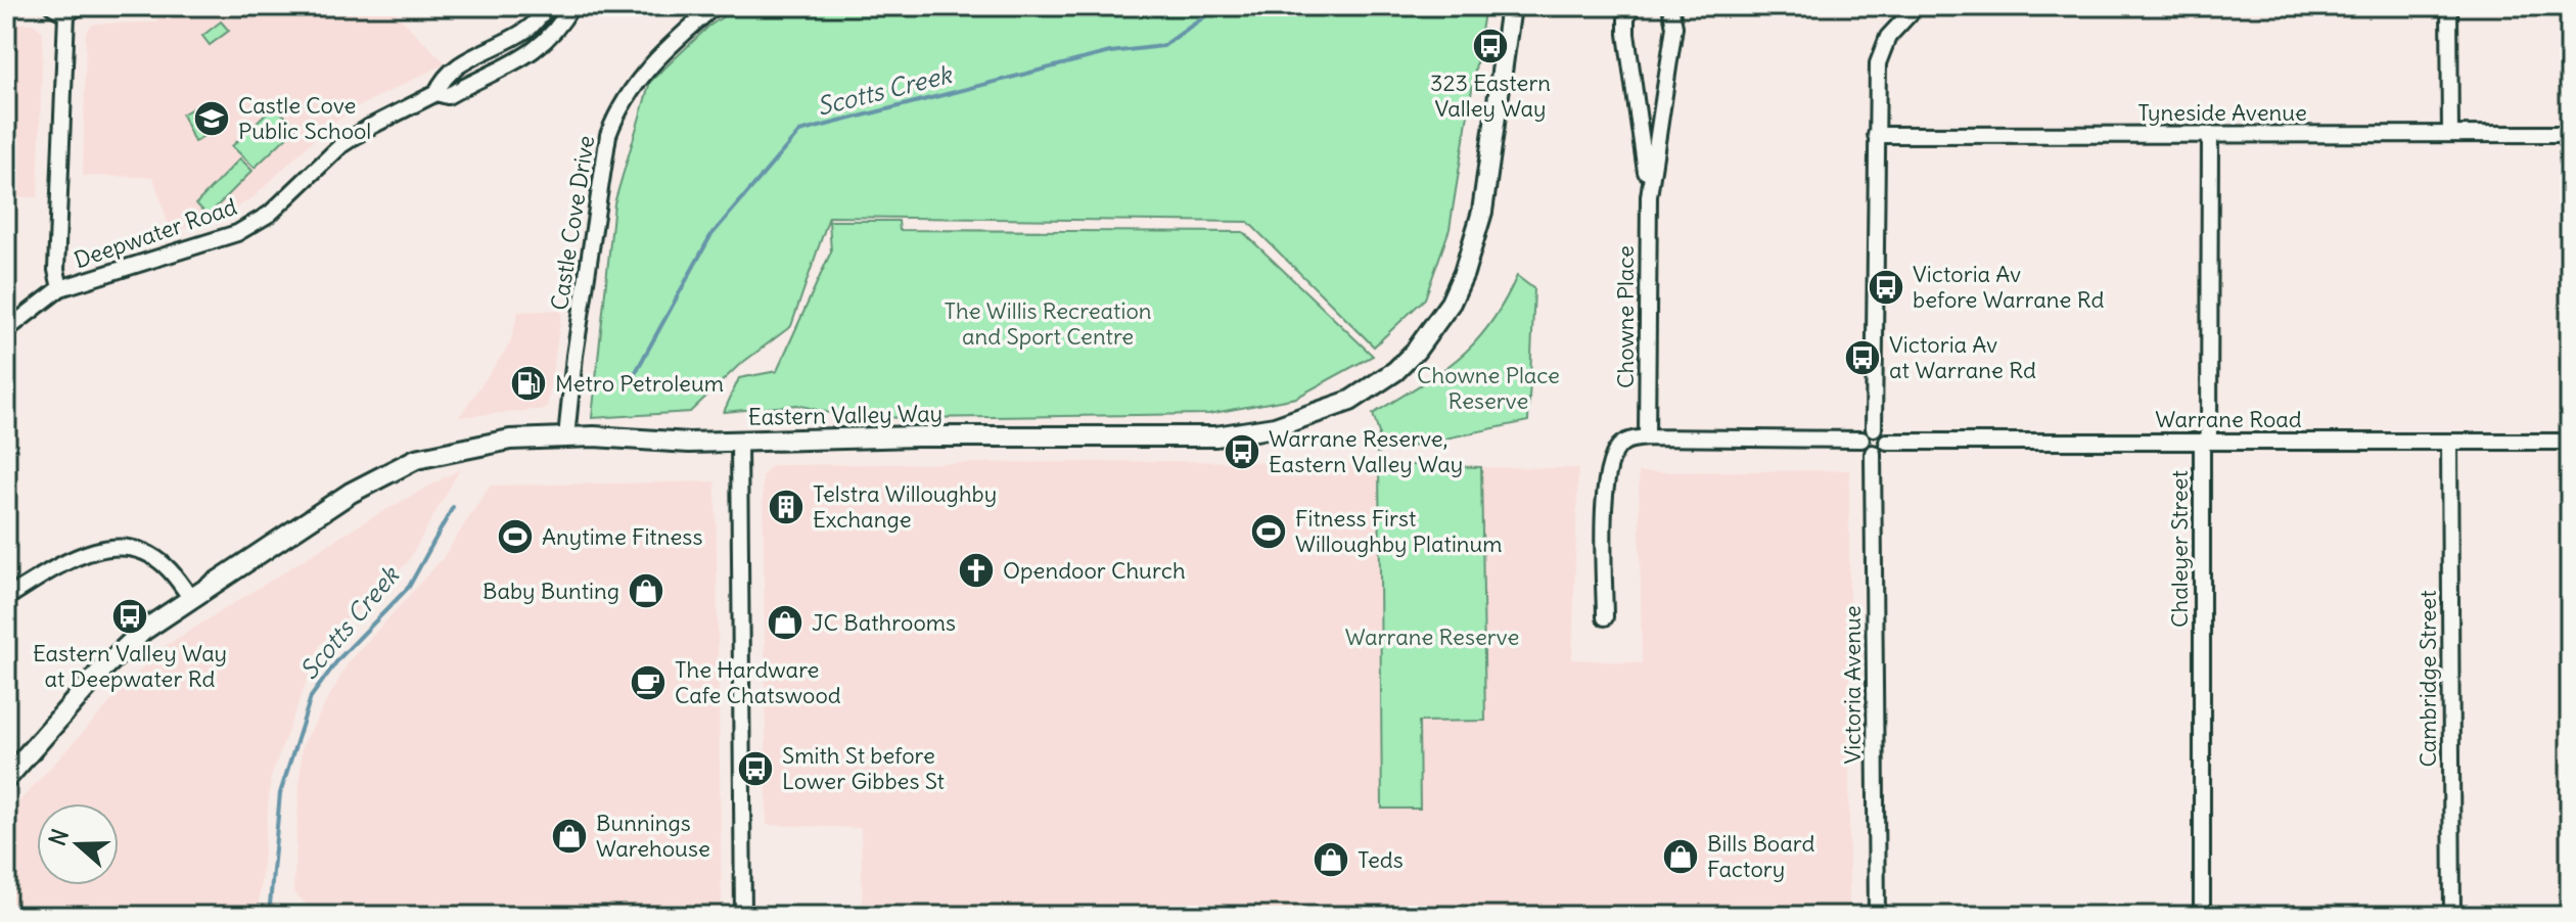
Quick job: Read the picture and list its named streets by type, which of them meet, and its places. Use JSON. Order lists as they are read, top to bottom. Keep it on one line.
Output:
{"streets":{"main road":["Eastern Valley Way"],"street":["Tyneside Avenue","Castle Cove Drive","Deepwater Road","Chowne Place","Warrane Road","Chaleyer Street","Cambridge Street","Victoria Avenue"]},"crossings":[["Tyneside Avenue","Chaleyer Street"],["Castle Cove Drive","Eastern Valley Way"],["Warrane Road","Chaleyer Street"],["Warrane Road","Cambridge Street"],["Warrane Road","Victoria Avenue"]],"water":["Scotts Creek"],"parks":["The Willis Recreation and Sport Centre","Chowne Place Reserve","Warrane Reserve"],"places":{"bus stop":["323 Eastern Valley Way","Victoria Av before Warrane Rd","Victoria Av at Warrane Rd","Warrane Reserve, Eastern Valley Way","Eastern Valley Way at Deepwater Rd","Smith St before Lower Gibbes St"],"school or university":["Castle Cove Public School"],"fuel station":["Metro Petroleum"],"building":["Telstra Willoughby Exchange"],"sports":["Fitness First Willoughby Platinum","Anytime Fitness"],"church":["Opendoor Church"],"shop":["Baby Bunting","JC Bathrooms","Bunnings Warehouse","Bills Board Factory","Teds"],"cafe":["The Hardware Cafe Chatswood"]},"north":"left"}
